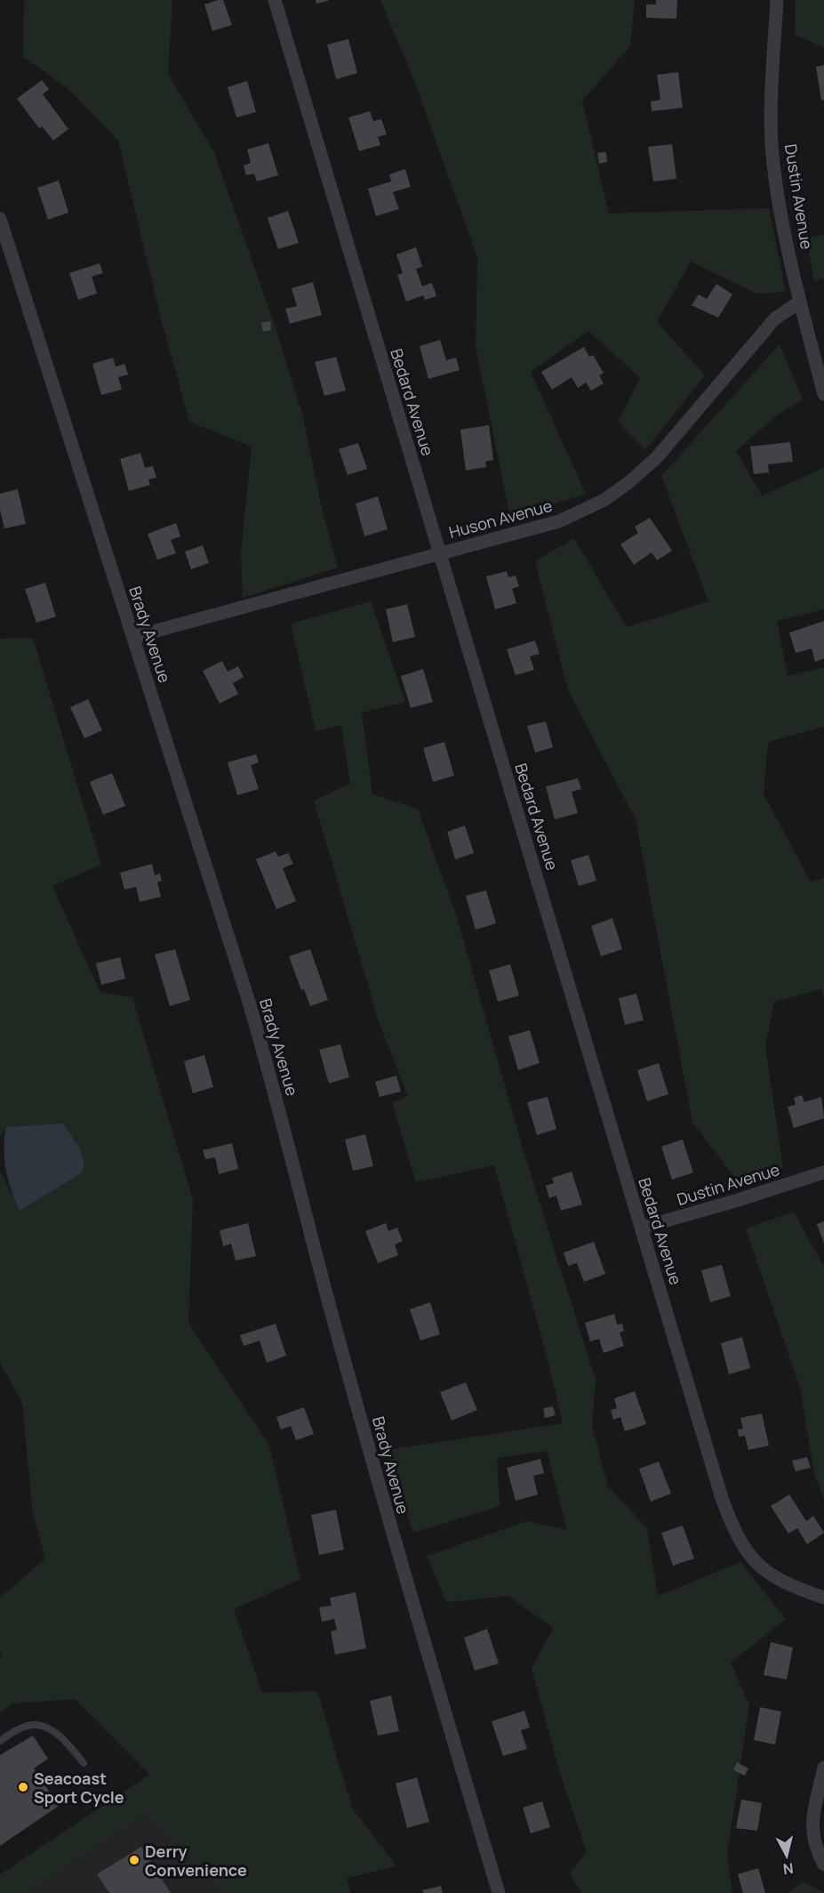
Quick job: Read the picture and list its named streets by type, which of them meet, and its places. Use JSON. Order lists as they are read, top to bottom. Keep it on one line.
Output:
{"streets":{"street":["Dustin Avenue","Bedard Avenue","Huson Avenue","Brady Avenue"]},"crossings":[["Dustin Avenue","Bedard Avenue"],["Dustin Avenue","Huson Avenue"],["Bedard Avenue","Huson Avenue"],["Huson Avenue","Brady Avenue"]],"places":["Seacoast Sport Cycle","Derry Convenience"],"north":"bottom"}
